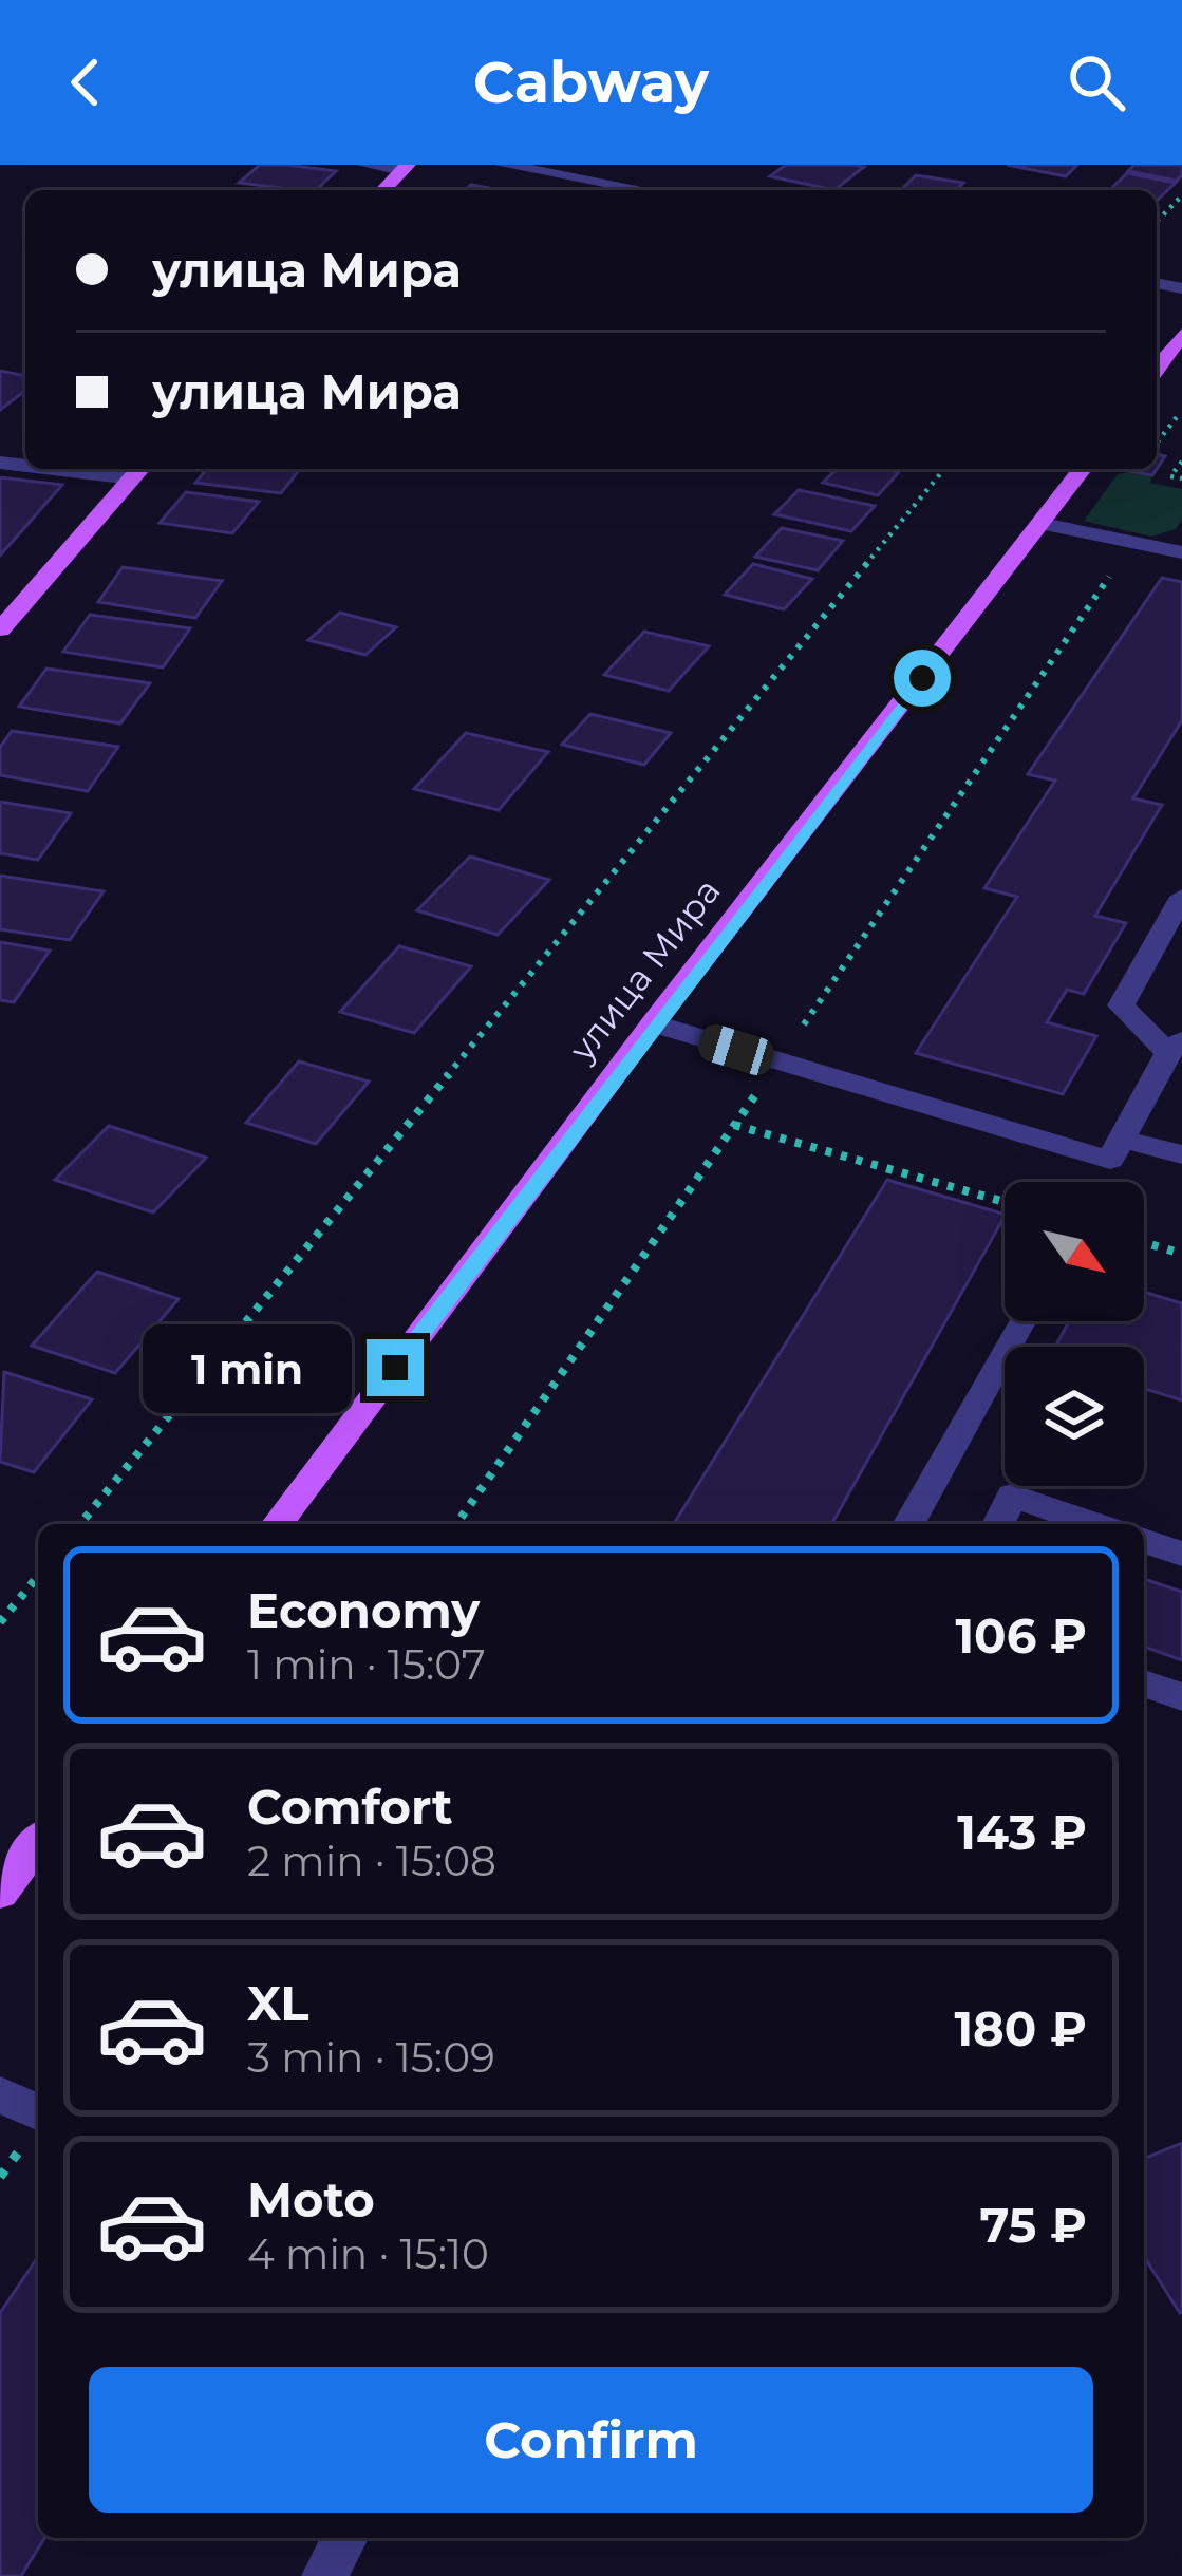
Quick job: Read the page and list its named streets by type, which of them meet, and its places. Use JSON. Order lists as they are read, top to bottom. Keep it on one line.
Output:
{"streets":{"main road":["улица Мира"]},"north":"bottom right","page":{"header":"Cabway","banner":["улица Мира","улица Мира"],"bubble":"1 min","list":[{"name":"Economy","note":"1 min · 15:07","value":"106 ₽"},{"name":"Comfort","note":"2 min · 15:08","value":"143 ₽"},{"name":"XL","note":"3 min · 15:09","value":"180 ₽"},{"name":"Moto","note":"4 min · 15:10","value":"75 ₽"}],"buttons":"Confirm"}}
